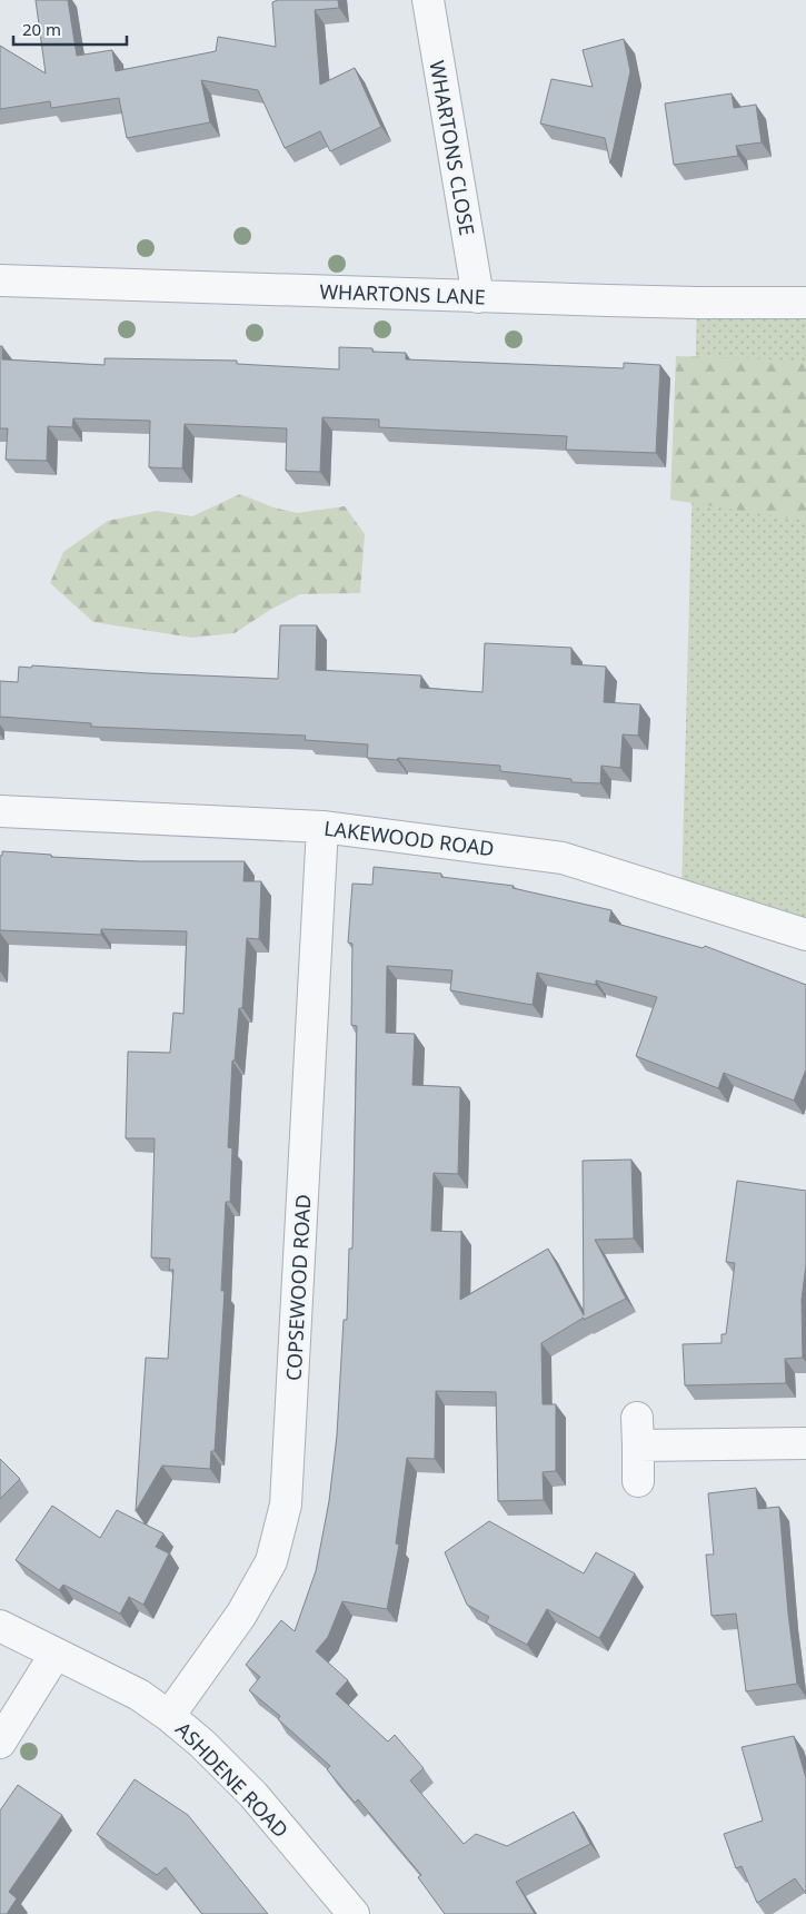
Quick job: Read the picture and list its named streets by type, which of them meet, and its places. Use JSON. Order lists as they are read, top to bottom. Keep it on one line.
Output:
{"streets":{"street":["WHARTONS CLOSE","WHARTONS LANE","LAKEWOOD ROAD","COPSEWOOD ROAD","ASHDENE ROAD"]},"crossings":[["WHARTONS CLOSE","WHARTONS LANE"],["LAKEWOOD ROAD","COPSEWOOD ROAD"],["COPSEWOOD ROAD","ASHDENE ROAD"]],"scale_bar":"20 m"}
